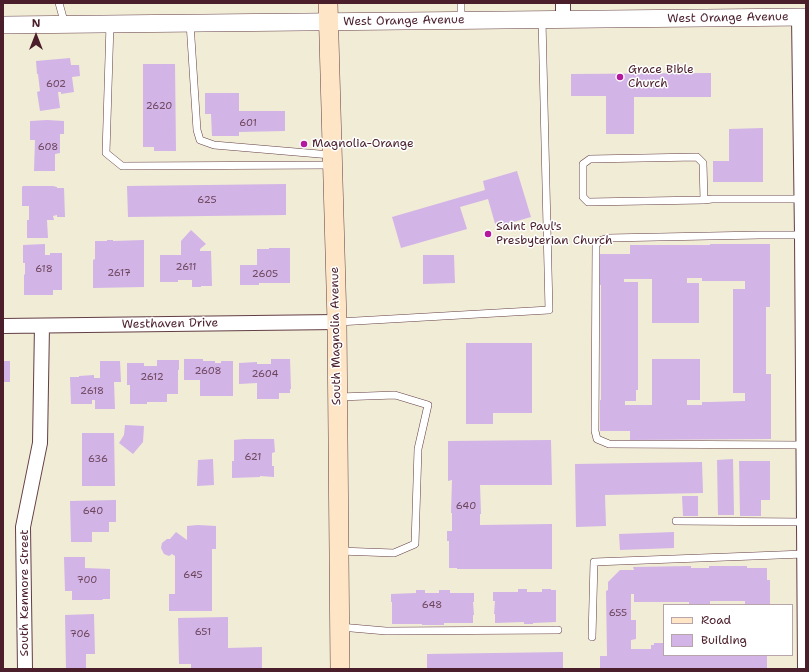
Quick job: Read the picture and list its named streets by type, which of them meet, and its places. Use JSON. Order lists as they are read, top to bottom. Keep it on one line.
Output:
{"streets":{"main road":["South Magnolia Avenue"],"street":["West Orange Avenue","Westhaven Drive","South Kenmore Street"]},"crossings":[["West Orange Avenue","South Magnolia Avenue"],["Westhaven Drive","South Magnolia Avenue"],["Westhaven Drive","South Kenmore Street"]],"places":["Grace Bible Church","Magnolia-Orange","Saint Paul's Presbyterian Church"],"house_numbers":["602","2620","601","608","625","2611","618","2617","2605","2608","2604","2612","2618","621","636","640","640","645","700","648","655","651","706"],"legend":["Road","Building"],"north":"top"}
